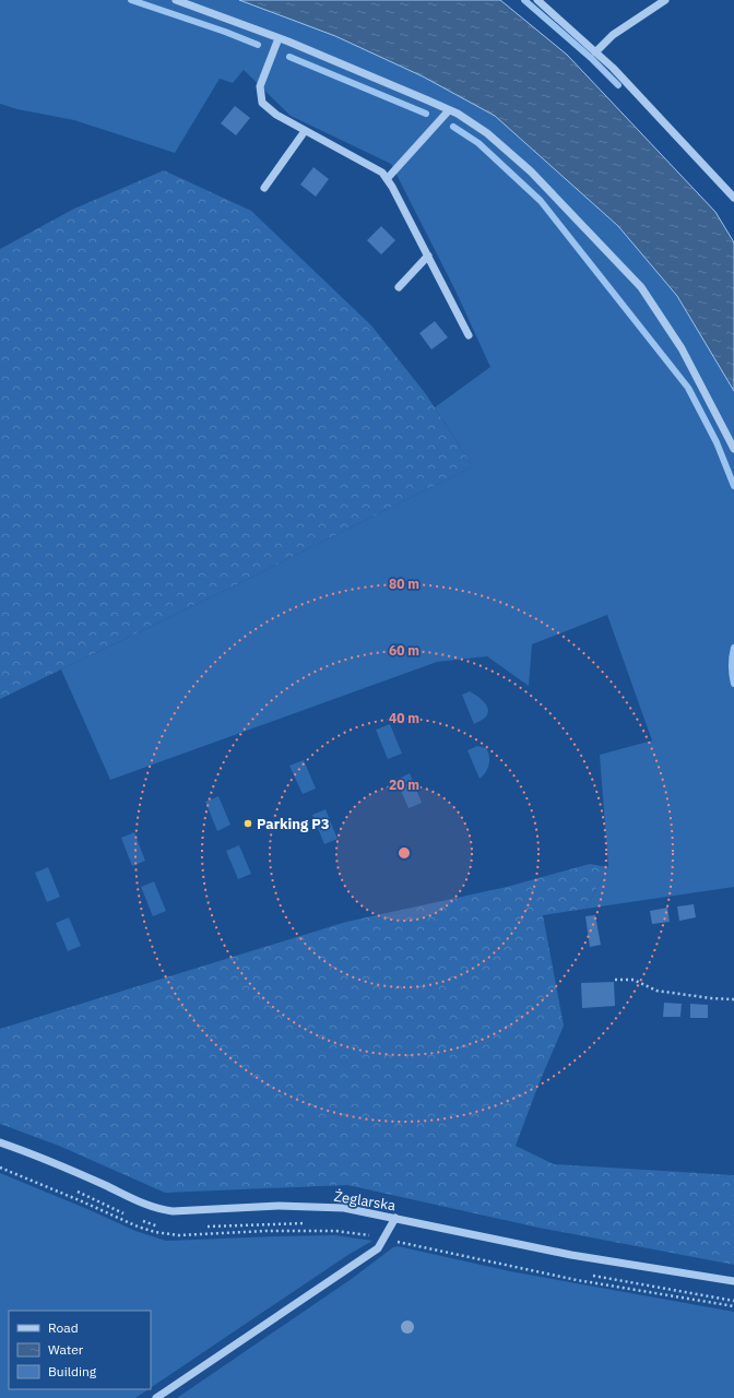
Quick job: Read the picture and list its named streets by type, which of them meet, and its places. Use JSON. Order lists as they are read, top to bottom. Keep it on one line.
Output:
{"streets":{"street":["Żeglarska"]},"places":["Parking P3"],"legend":["Road","Water","Building"],"rings":["80 m","60 m","40 m","20 m"]}
